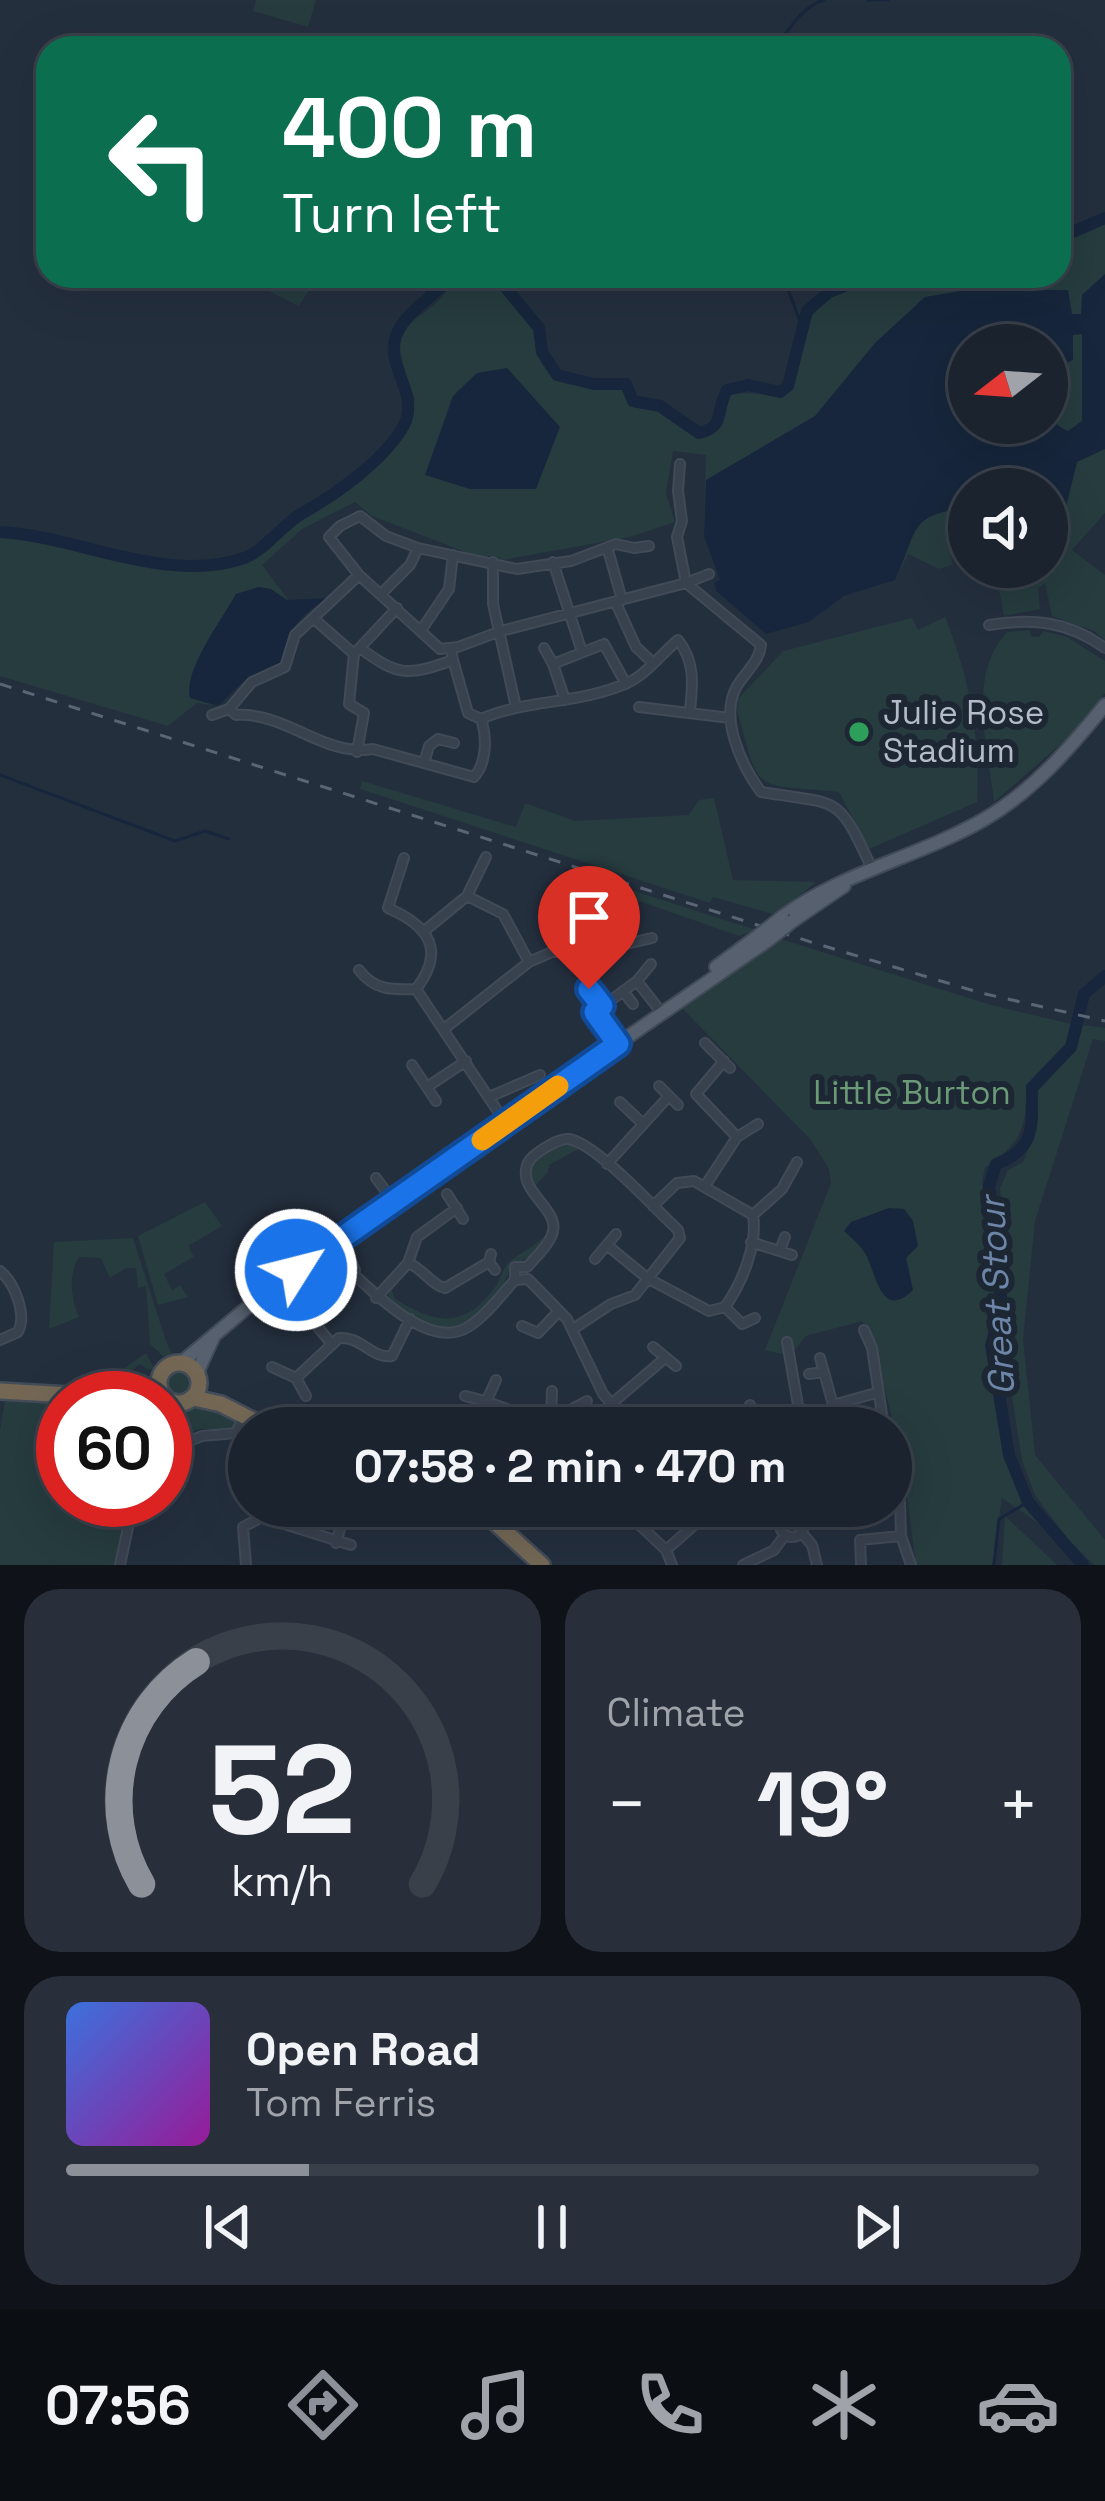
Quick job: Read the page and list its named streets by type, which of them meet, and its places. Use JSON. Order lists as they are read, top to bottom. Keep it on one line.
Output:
{"water":["Great Stour"],"parks":["Little Burton"],"places":["Julie Rose Stadium"],"north":"left","page":{"turn":["400 m","Turn left"],"limit":"60","trip":"07:58 · 2 min · 470 m","tile":"Climate","heat":["−","19°","+"],"song":["Open Road","Tom Ferris"],"tabs":"07:56","gauge":["52","km/h"]}}
